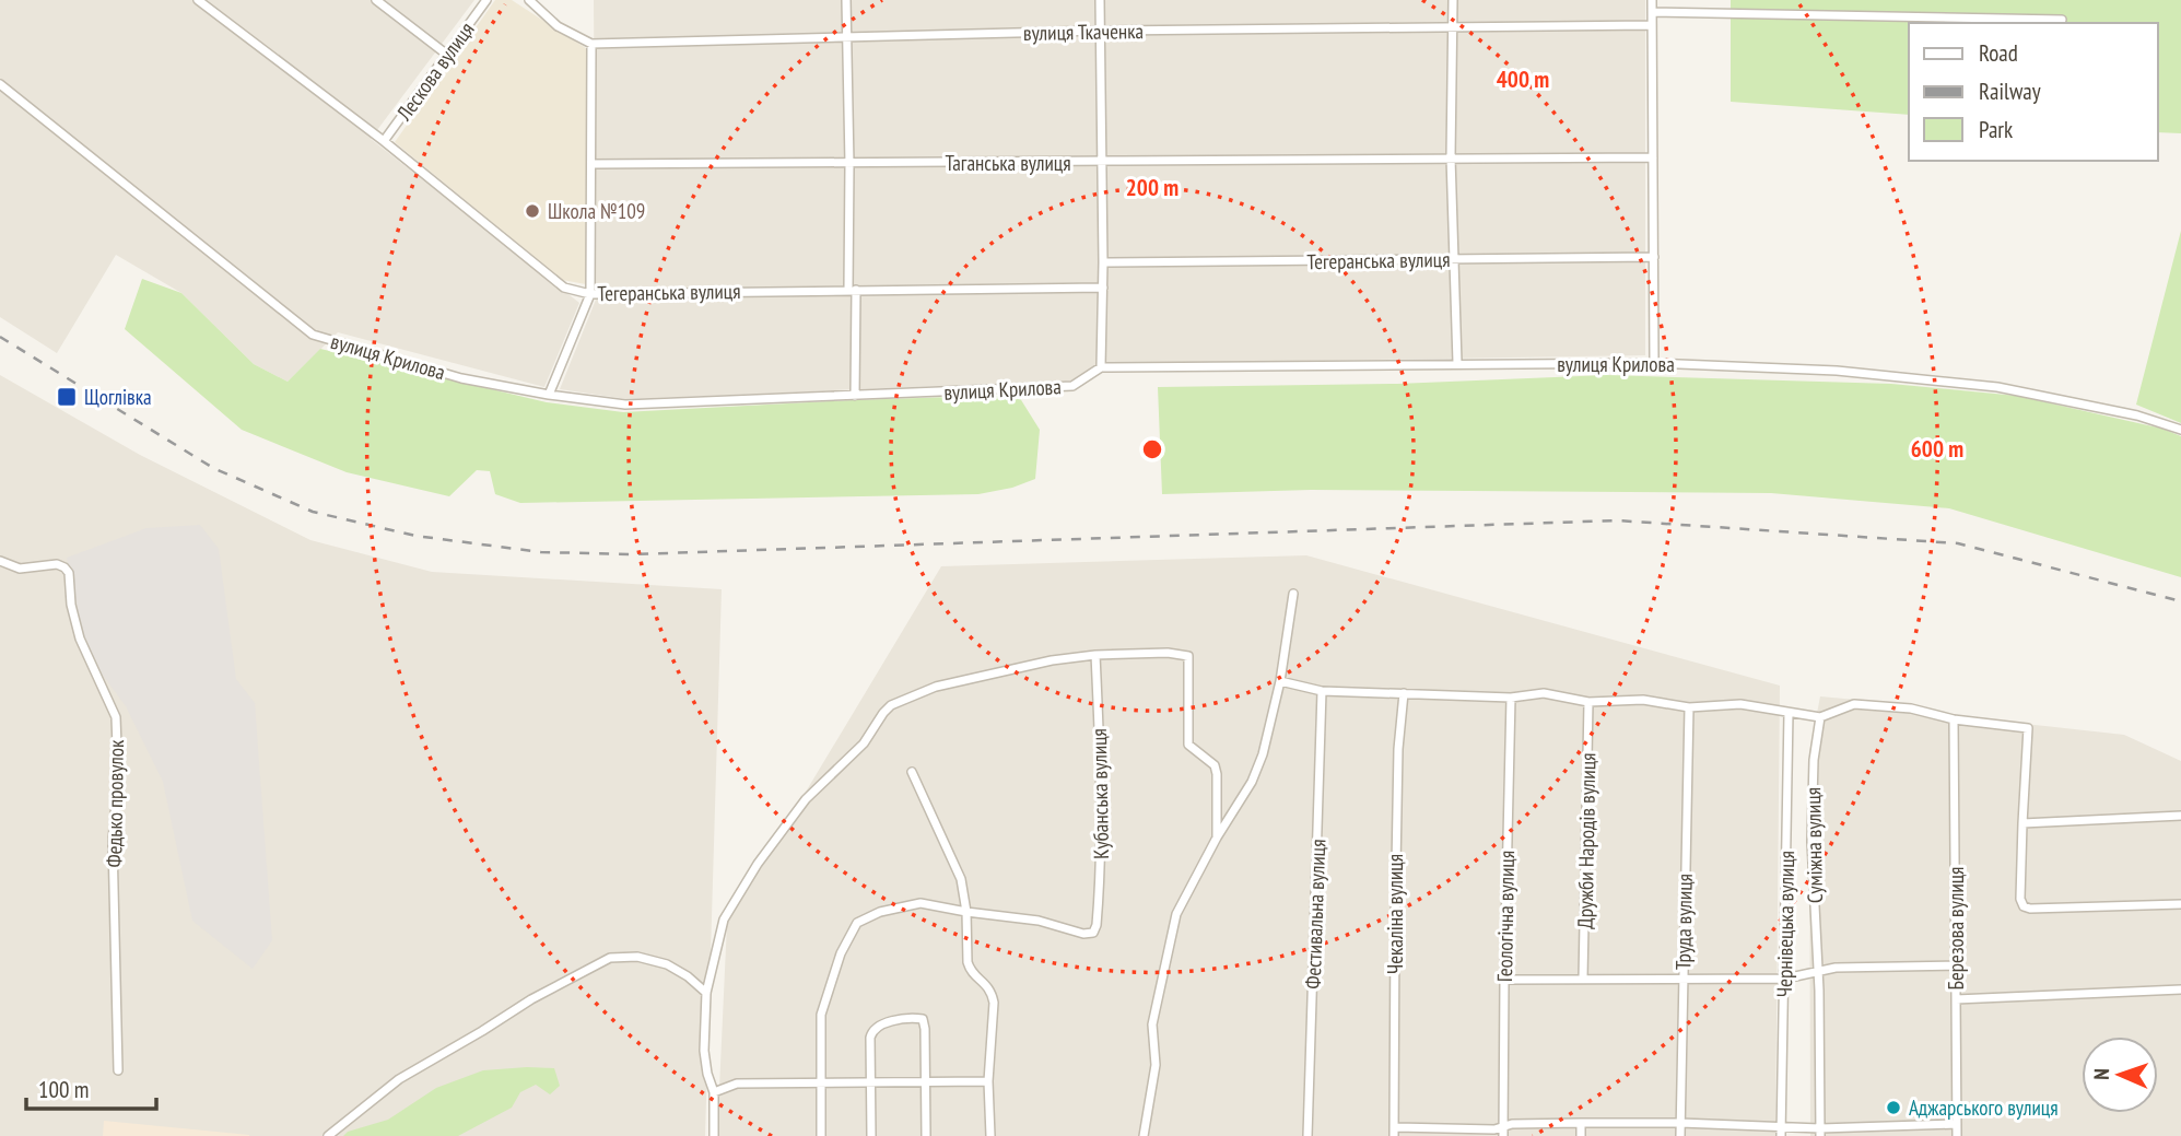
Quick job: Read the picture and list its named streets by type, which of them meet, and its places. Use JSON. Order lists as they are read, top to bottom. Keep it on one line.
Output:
{"streets":{"street":["вулиця Ткаченка","Лескова вулиця","Таганська вулиця","Тегеранська вулиця","вулиця Крилова","Кубанська вулиця","Федько провулок","Дружби Народів вулиця","Суміжна вулиця","Фестивальна вулиця","Чекаліна вулиця","Геологічна вулиця","Труда вулиця","Чернівецька вулиця","Березова вулиця"]},"crossings":[["Лескова вулиця","Тегеранська вулиця"]],"places":{"other":["Школа №109","Аджарського вулиця"],"transit":["Щоглівка"]},"legend":["Road","Railway","Park"],"scale_bar":"100 m","north":"left","rings":["400 m","200 m","600 m"]}
